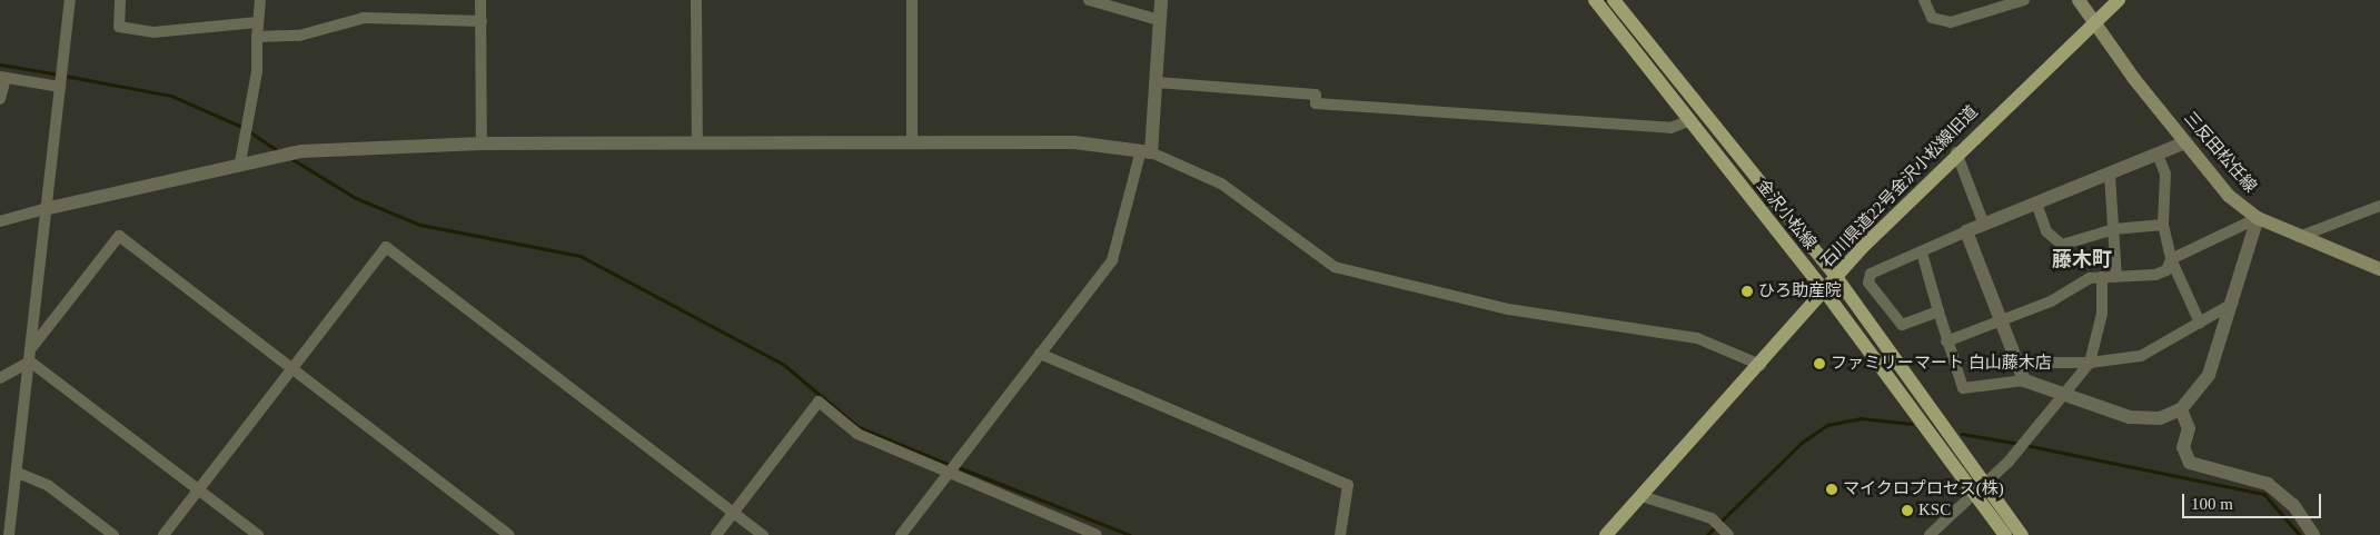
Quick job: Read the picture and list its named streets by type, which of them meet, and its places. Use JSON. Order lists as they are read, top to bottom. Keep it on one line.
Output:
{"streets":{"main road":["三反田松任線","石川県道22号金沢小松線旧道","金沢小松線"]},"crossings":[["三反田松任線","石川県道22号金沢小松線旧道"],["石川県道22号金沢小松線旧道","金沢小松線"]],"districts":["藤木町"],"places":["ひろ助産院","ファミリーマート 白山藤木店","マイクロプロセス(株)","KSC"],"scale_bar":"100 m"}
